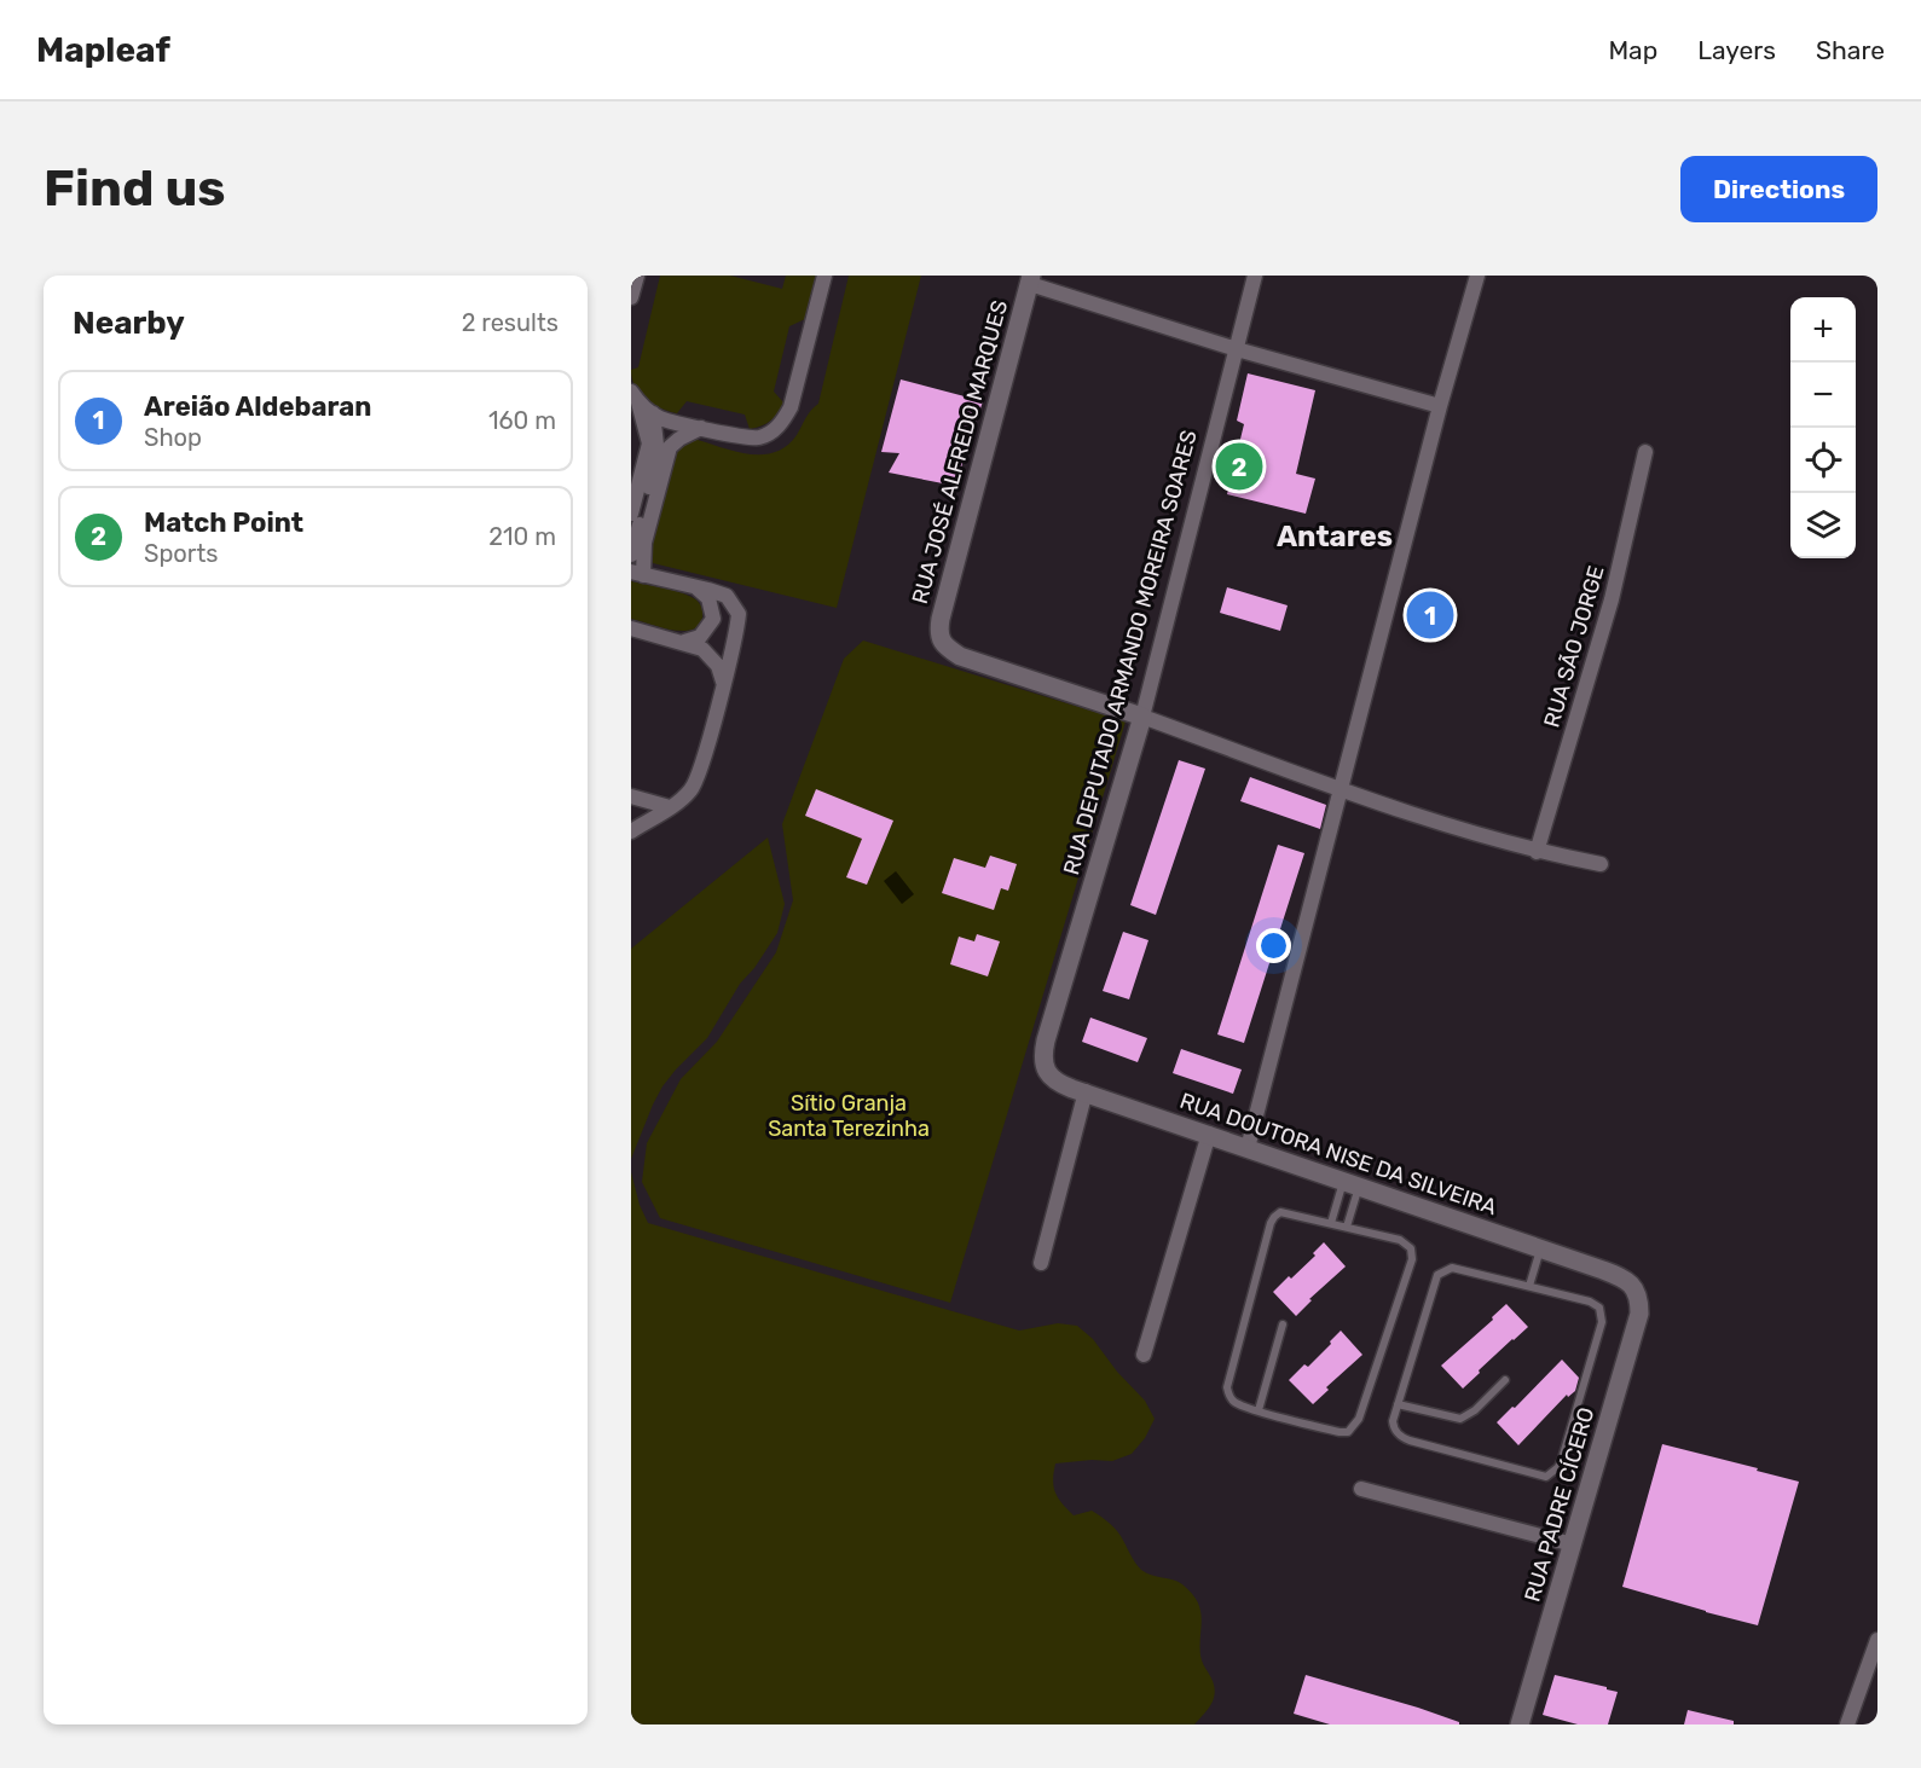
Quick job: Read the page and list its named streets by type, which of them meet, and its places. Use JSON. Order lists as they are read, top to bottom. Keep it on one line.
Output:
{"streets":{"street":["RUA JOSÉ ALFREDO MARQUES","RUA SÃO JORGE","RUA DEPUTADO ARMANDO MOREIRA SOARES","RUA DOUTORA NISE DA SILVEIRA","RUA PADRE CÍCERO"]},"crossings":[["RUA JOSÉ ALFREDO MARQUES","RUA DEPUTADO ARMANDO MOREIRA SOARES"],["RUA DEPUTADO ARMANDO MOREIRA SOARES","RUA DOUTORA NISE DA SILVEIRA"],["RUA DOUTORA NISE DA SILVEIRA","RUA PADRE CÍCERO"]],"districts":["Antares"],"parks":["Sítio Granja Santa Terezinha"],"page":{"header":"Mapleaf","nav":["Map","Layers","Share"],"buttons":"Directions","title":"Find us","heading":["Nearby","2 results"],"map_buttons":["+","−"],"list":[{"mark":"1","name":"Areião Aldebaran","note":"Shop","value":"160 m"},{"mark":"2","name":"Match Point","note":"Sports","value":"210 m"}],"pins":["2","1"]}}
